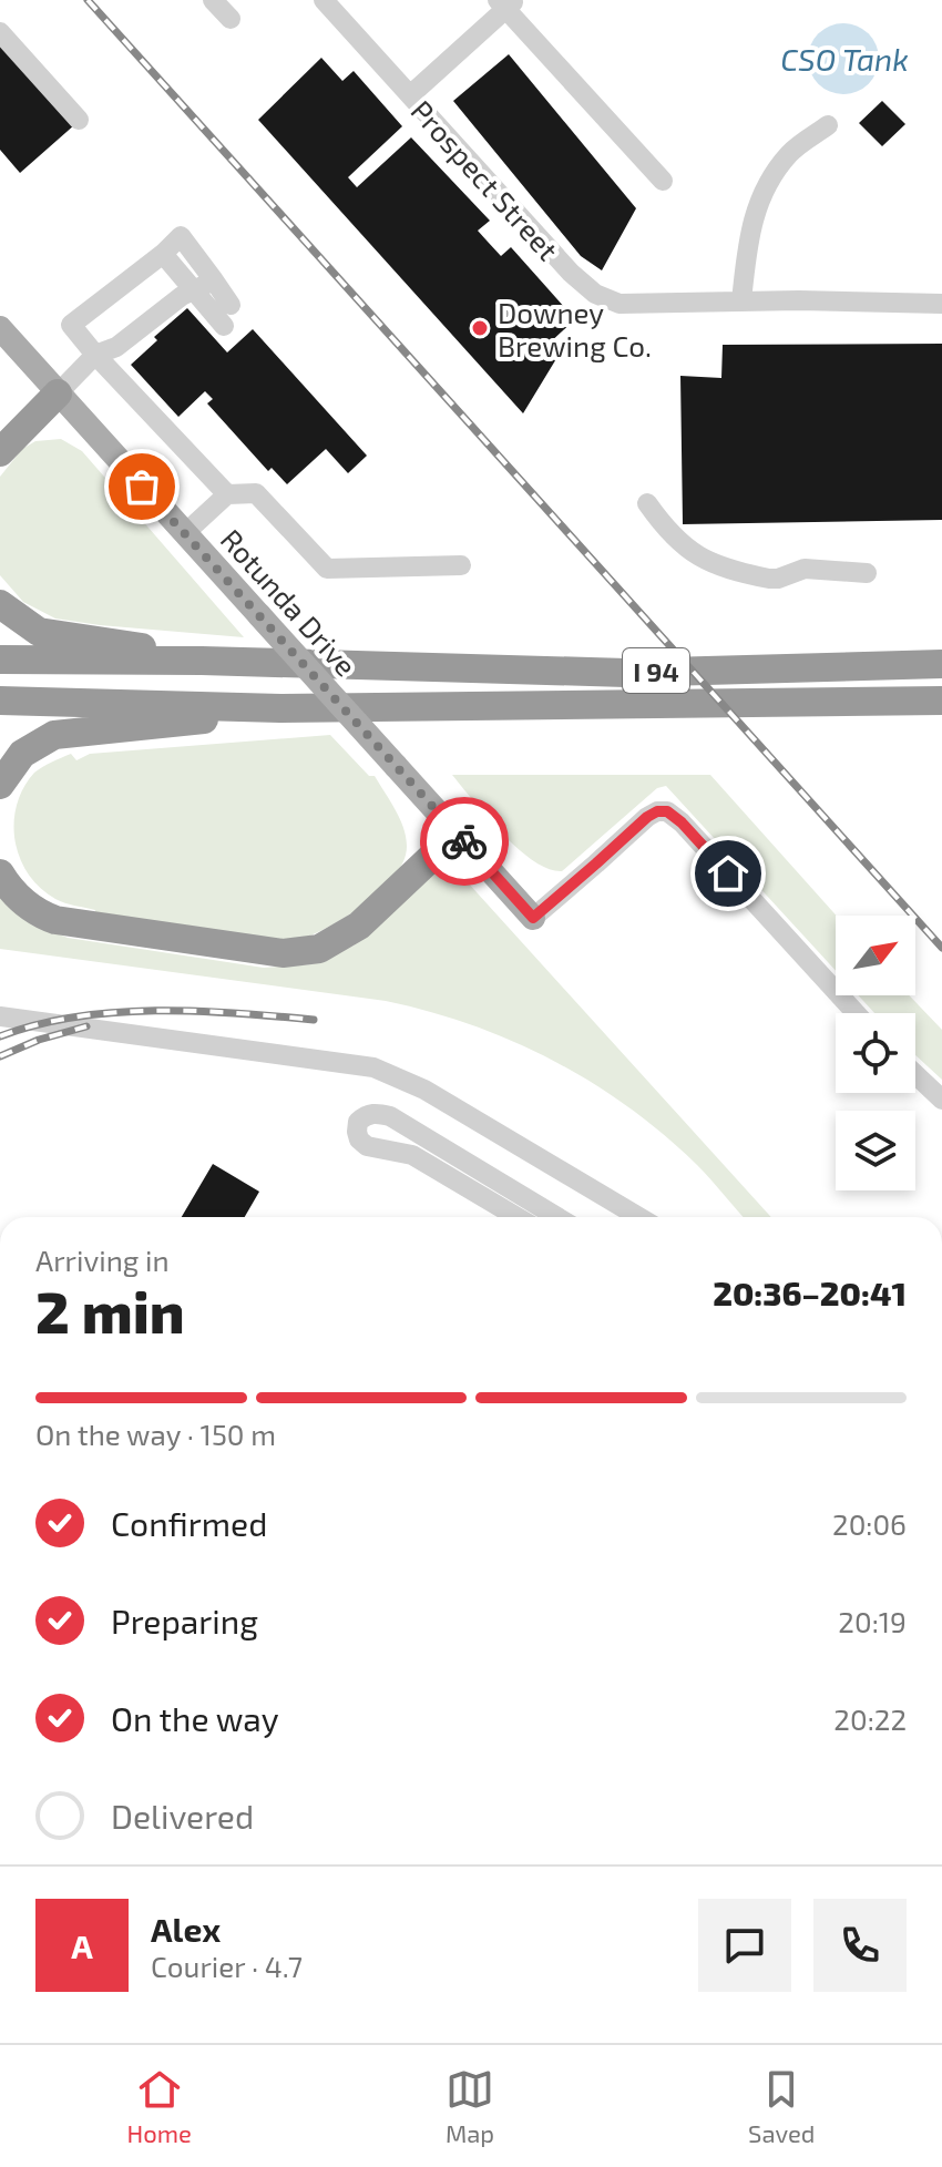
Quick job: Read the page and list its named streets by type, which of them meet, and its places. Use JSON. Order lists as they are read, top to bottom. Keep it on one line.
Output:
{"streets":{"highway":["I 94"],"main road":["Rotunda Drive"],"street":["Prospect Street"]},"water":["CSO Tank"],"places":["Downey Brewing Co."],"north":"top right","page":{"heading":["2 min","Arriving in","20:36–20:41"],"panel":["Alex","Courier · 4.7"],"bar":"On the way · 150 m","list":[["Confirmed","20:06"],["Preparing","20:19"],["On the way","20:22"],"Delivered"],"round":"A","tabs":["Home","Map","Saved"]}}
